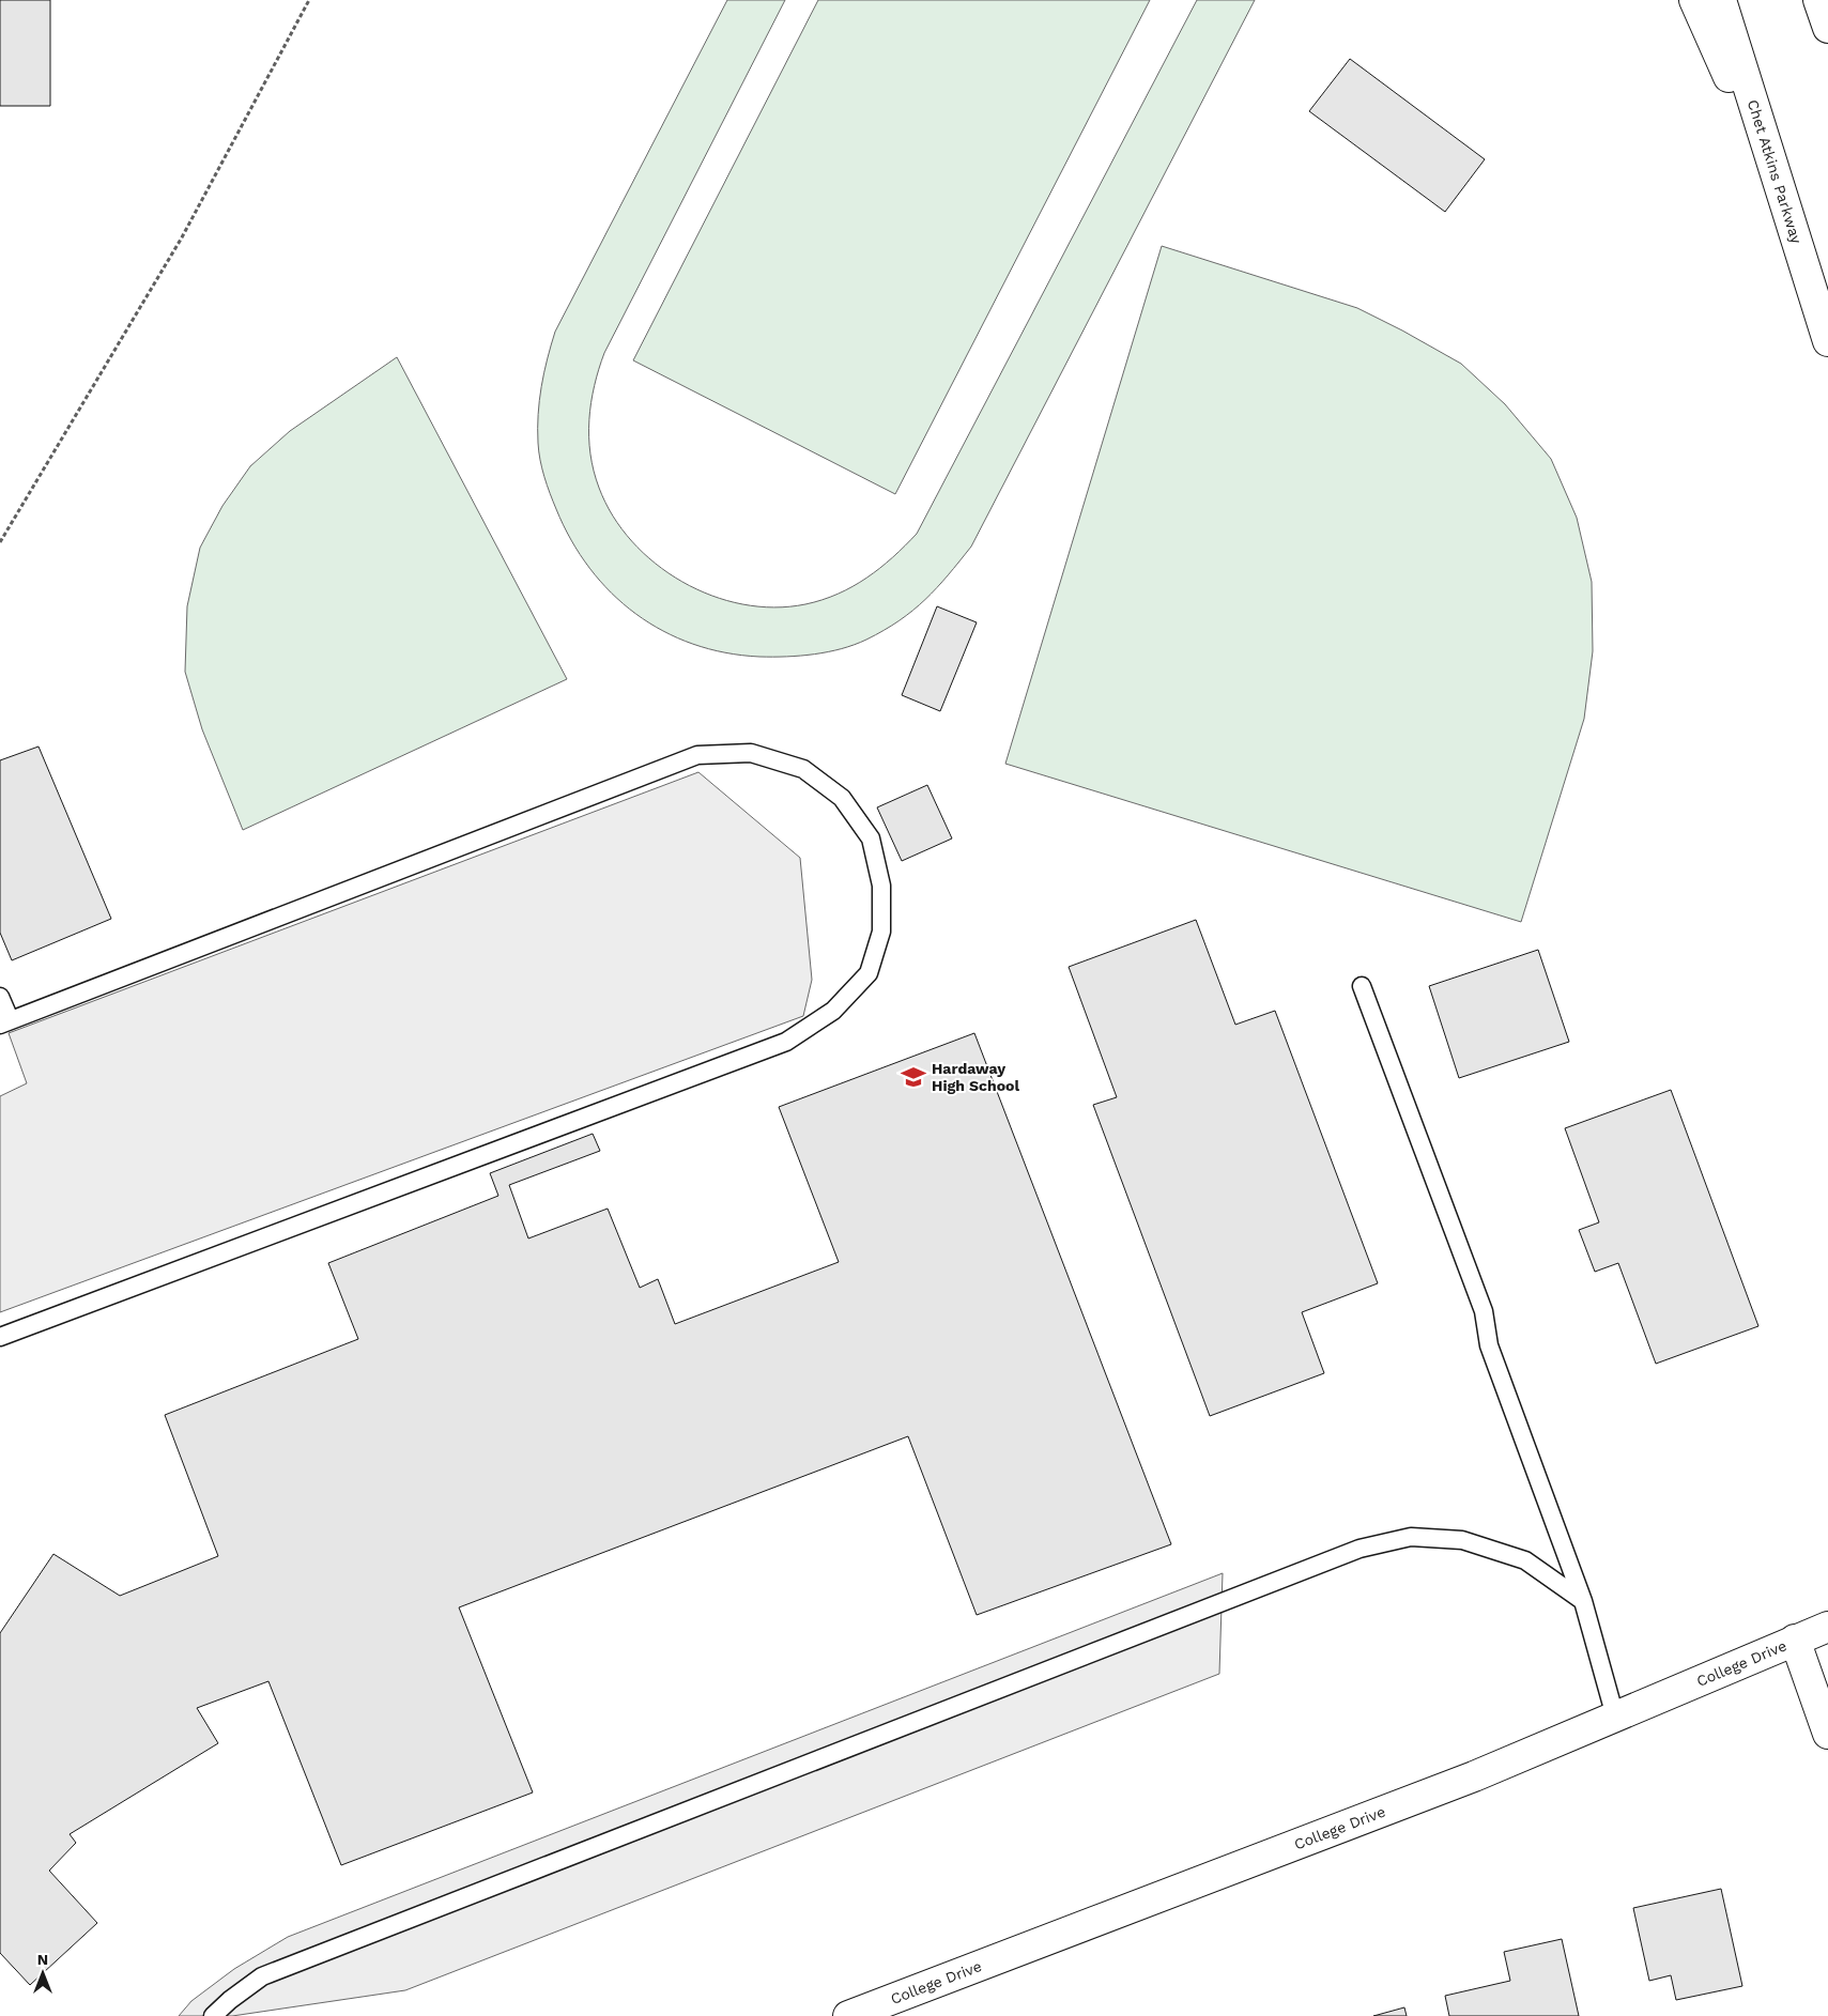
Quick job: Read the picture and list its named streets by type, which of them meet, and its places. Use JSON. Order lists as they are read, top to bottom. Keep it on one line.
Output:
{"streets":{"main road":["Chet Atkins Parkway","College Drive"]},"places":{"school or university":["Hardaway High School"]},"north":"top"}
